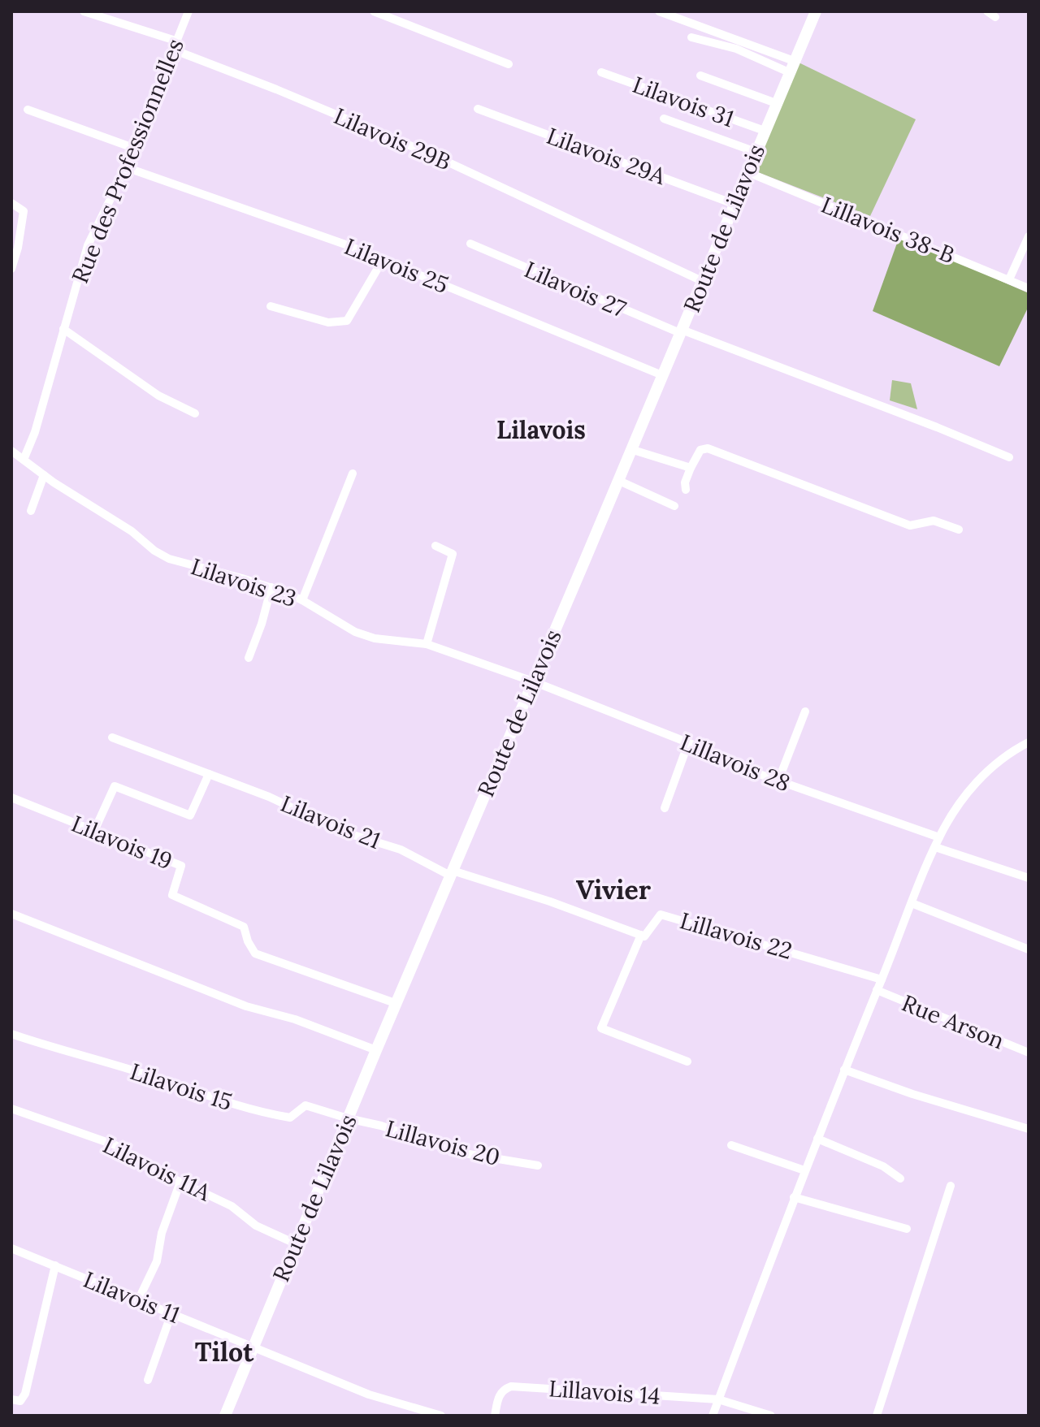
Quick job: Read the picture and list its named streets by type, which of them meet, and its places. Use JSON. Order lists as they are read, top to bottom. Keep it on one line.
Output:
{"streets":{"main road":["Route de Lilavois"],"street":["Lilavois 31","Lilavois 29B","Lilavois 29A","Rue des Professionnelles","Lillavois 38-B","Lilavois 25","Lilavois 27","Lilavois 23","Lillavois 28","Lilavois 21","Lilavois 19","Lillavois 22","Rue Arson","Lilavois 15","Lillavois 20","Lilavois 11A","Lilavois 11","Lillavois 14"]},"crossings":[["Lilavois 31","Route de Lilavois"],["Lilavois 29B","Rue des Professionnelles"],["Lilavois 29B","Route de Lilavois"],["Lilavois 29A","Route de Lilavois"],["Rue des Professionnelles","Lilavois 25"],["Rue des Professionnelles","Lilavois 23"],["Route de Lilavois","Lillavois 38-B"],["Route de Lilavois","Lilavois 25"],["Route de Lilavois","Lilavois 27"],["Route de Lilavois","Lilavois 23"],["Route de Lilavois","Lillavois 28"],["Route de Lilavois","Lilavois 21"],["Route de Lilavois","Lilavois 19"],["Route de Lilavois","Lilavois 15"],["Route de Lilavois","Lillavois 20"],["Route de Lilavois","Lilavois 11A"],["Route de Lilavois","Lilavois 11"],["Lilavois 23","Lillavois 28"],["Lilavois 15","Lillavois 20"]],"districts":["Lilavois","Vivier","Tilot"]}
